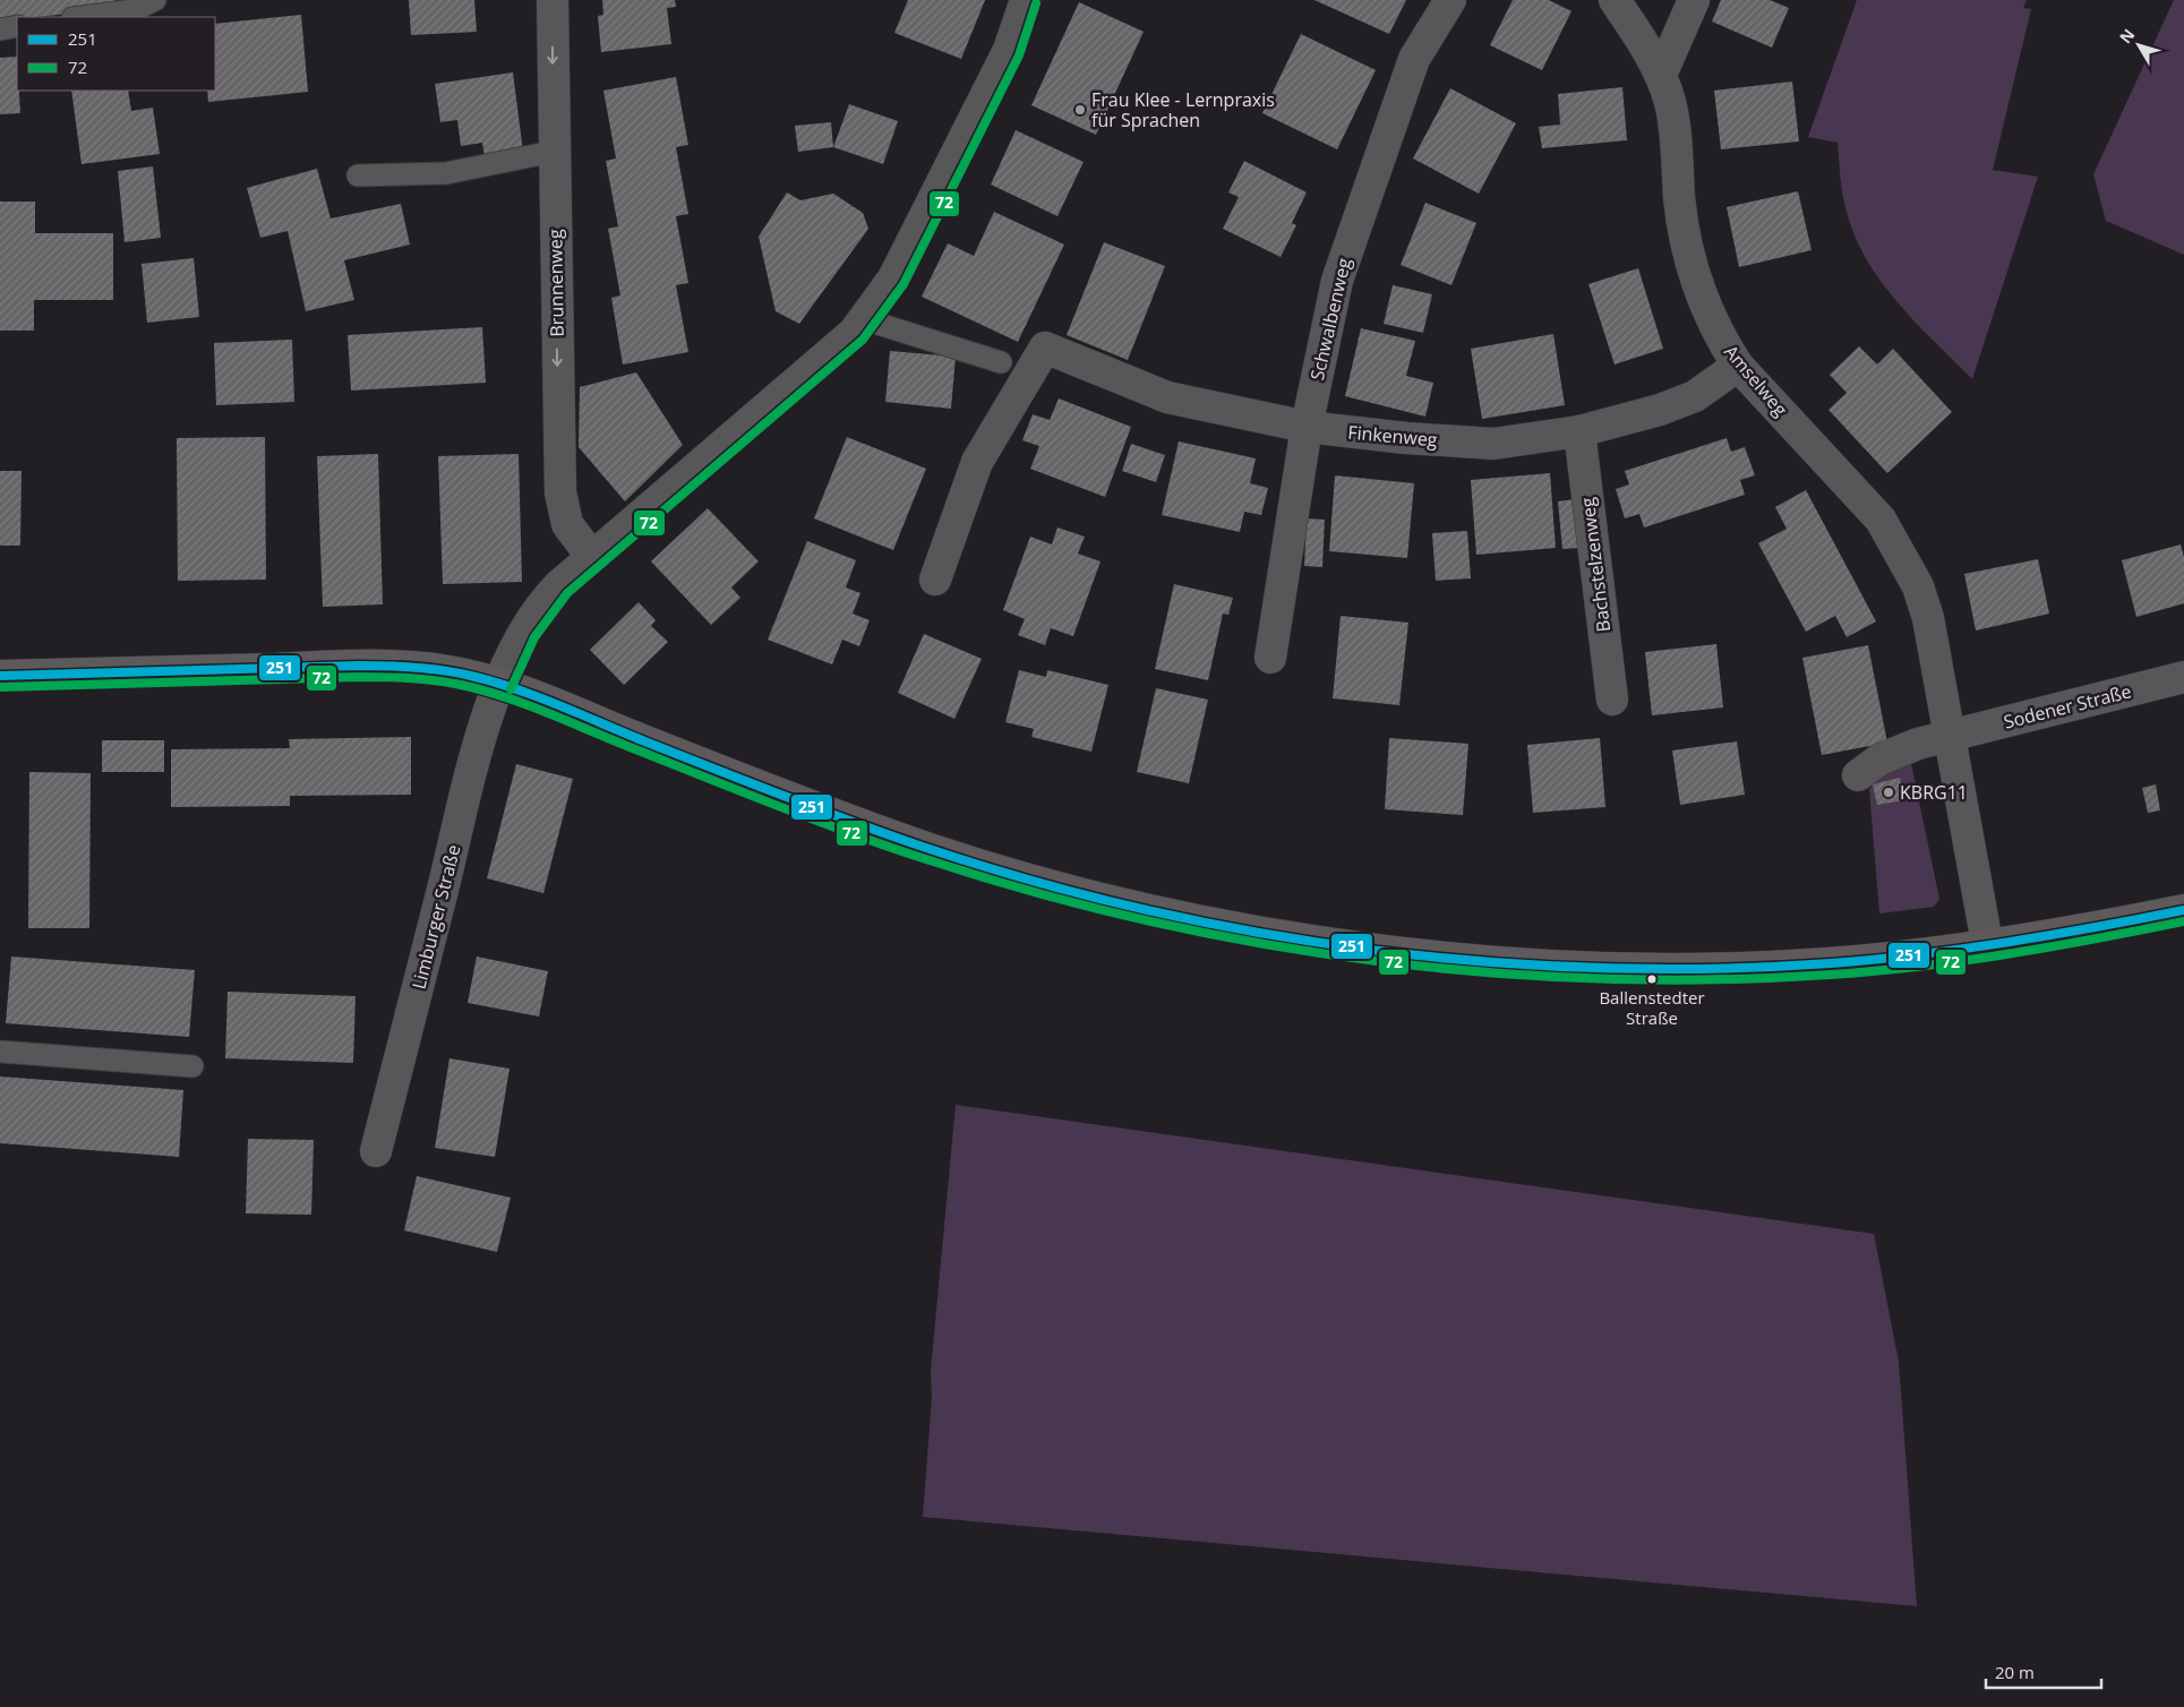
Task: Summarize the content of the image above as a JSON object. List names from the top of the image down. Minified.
{"streets":{"street":["Brunnenweg","Schwalbenweg","Amselweg","Finkenweg","Bachstelzenweg","Sodener Straße","Limburger Straße"]},"crossings":[["Brunnenweg","Limburger Straße"],["Schwalbenweg","Finkenweg"],["Amselweg","Finkenweg"],["Amselweg","Sodener Straße"],["Finkenweg","Bachstelzenweg"]],"one_way":["Brunnenweg"],"places":["Frau Klee - Lernpraxis für Sprachen","KBRG11","Ballenstedter Straße"],"lines":["transit line 72","transit line 251"],"legend":["251","72"],"scale_bar":"20 m","north":"top left"}
